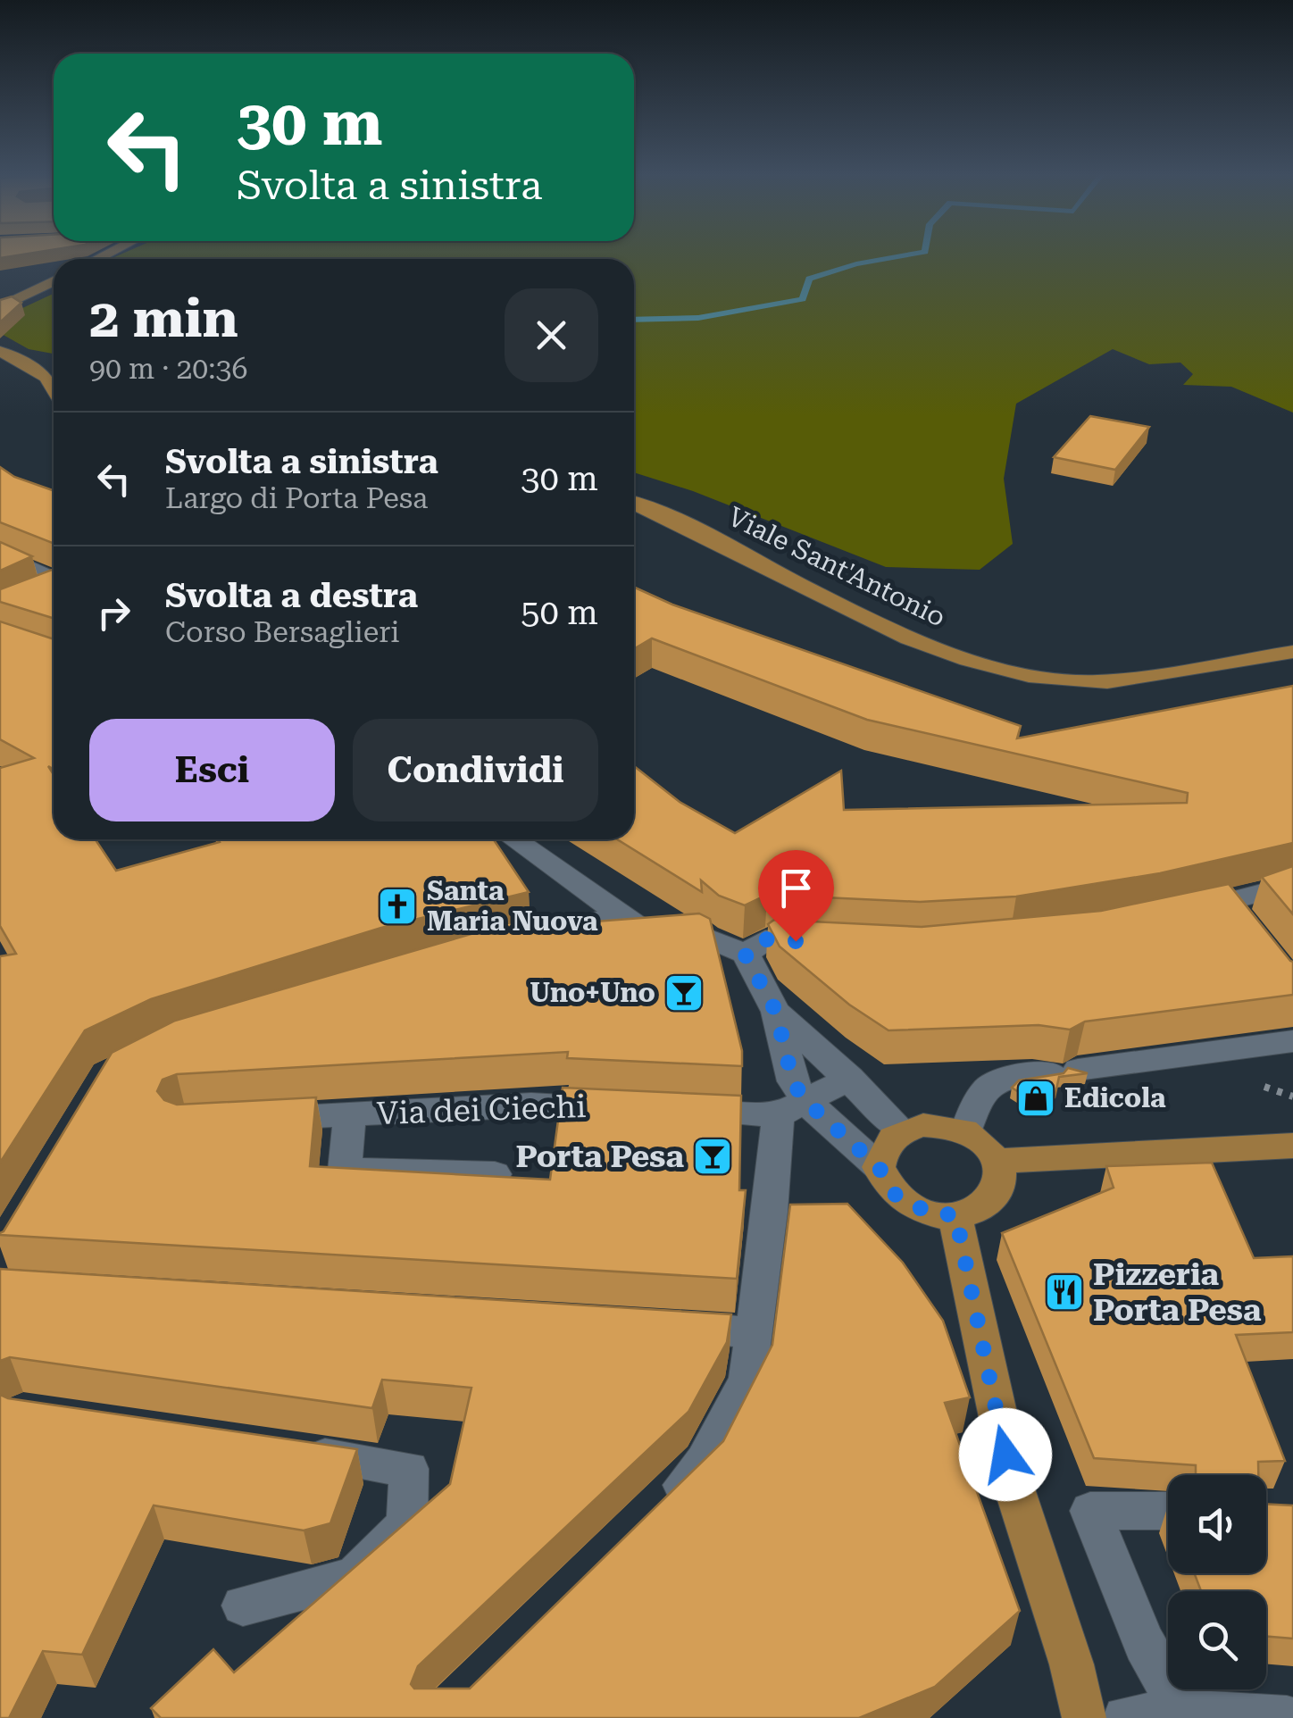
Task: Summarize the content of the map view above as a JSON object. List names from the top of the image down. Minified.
{"streets":{"main road":["Viale Sant'Antonio"],"street":["Via dei Ciechi"]},"places":{"church":["Santa Maria Nuova"],"bar":["Uno+Uno","Porta Pesa"],"shop":["Edicola"],"restaurant":["Pizzeria Porta Pesa"]},"page":{"turn":["30 m","Svolta a sinistra"],"heading":["2 min","90 m · 20:36"],"list":[{"name":"Svolta a sinistra","note":"Largo di Porta Pesa","value":"30 m"},{"name":"Svolta a destra","note":"Corso Bersaglieri","value":"50 m"}],"buttons":["Esci","Condividi"]}}
